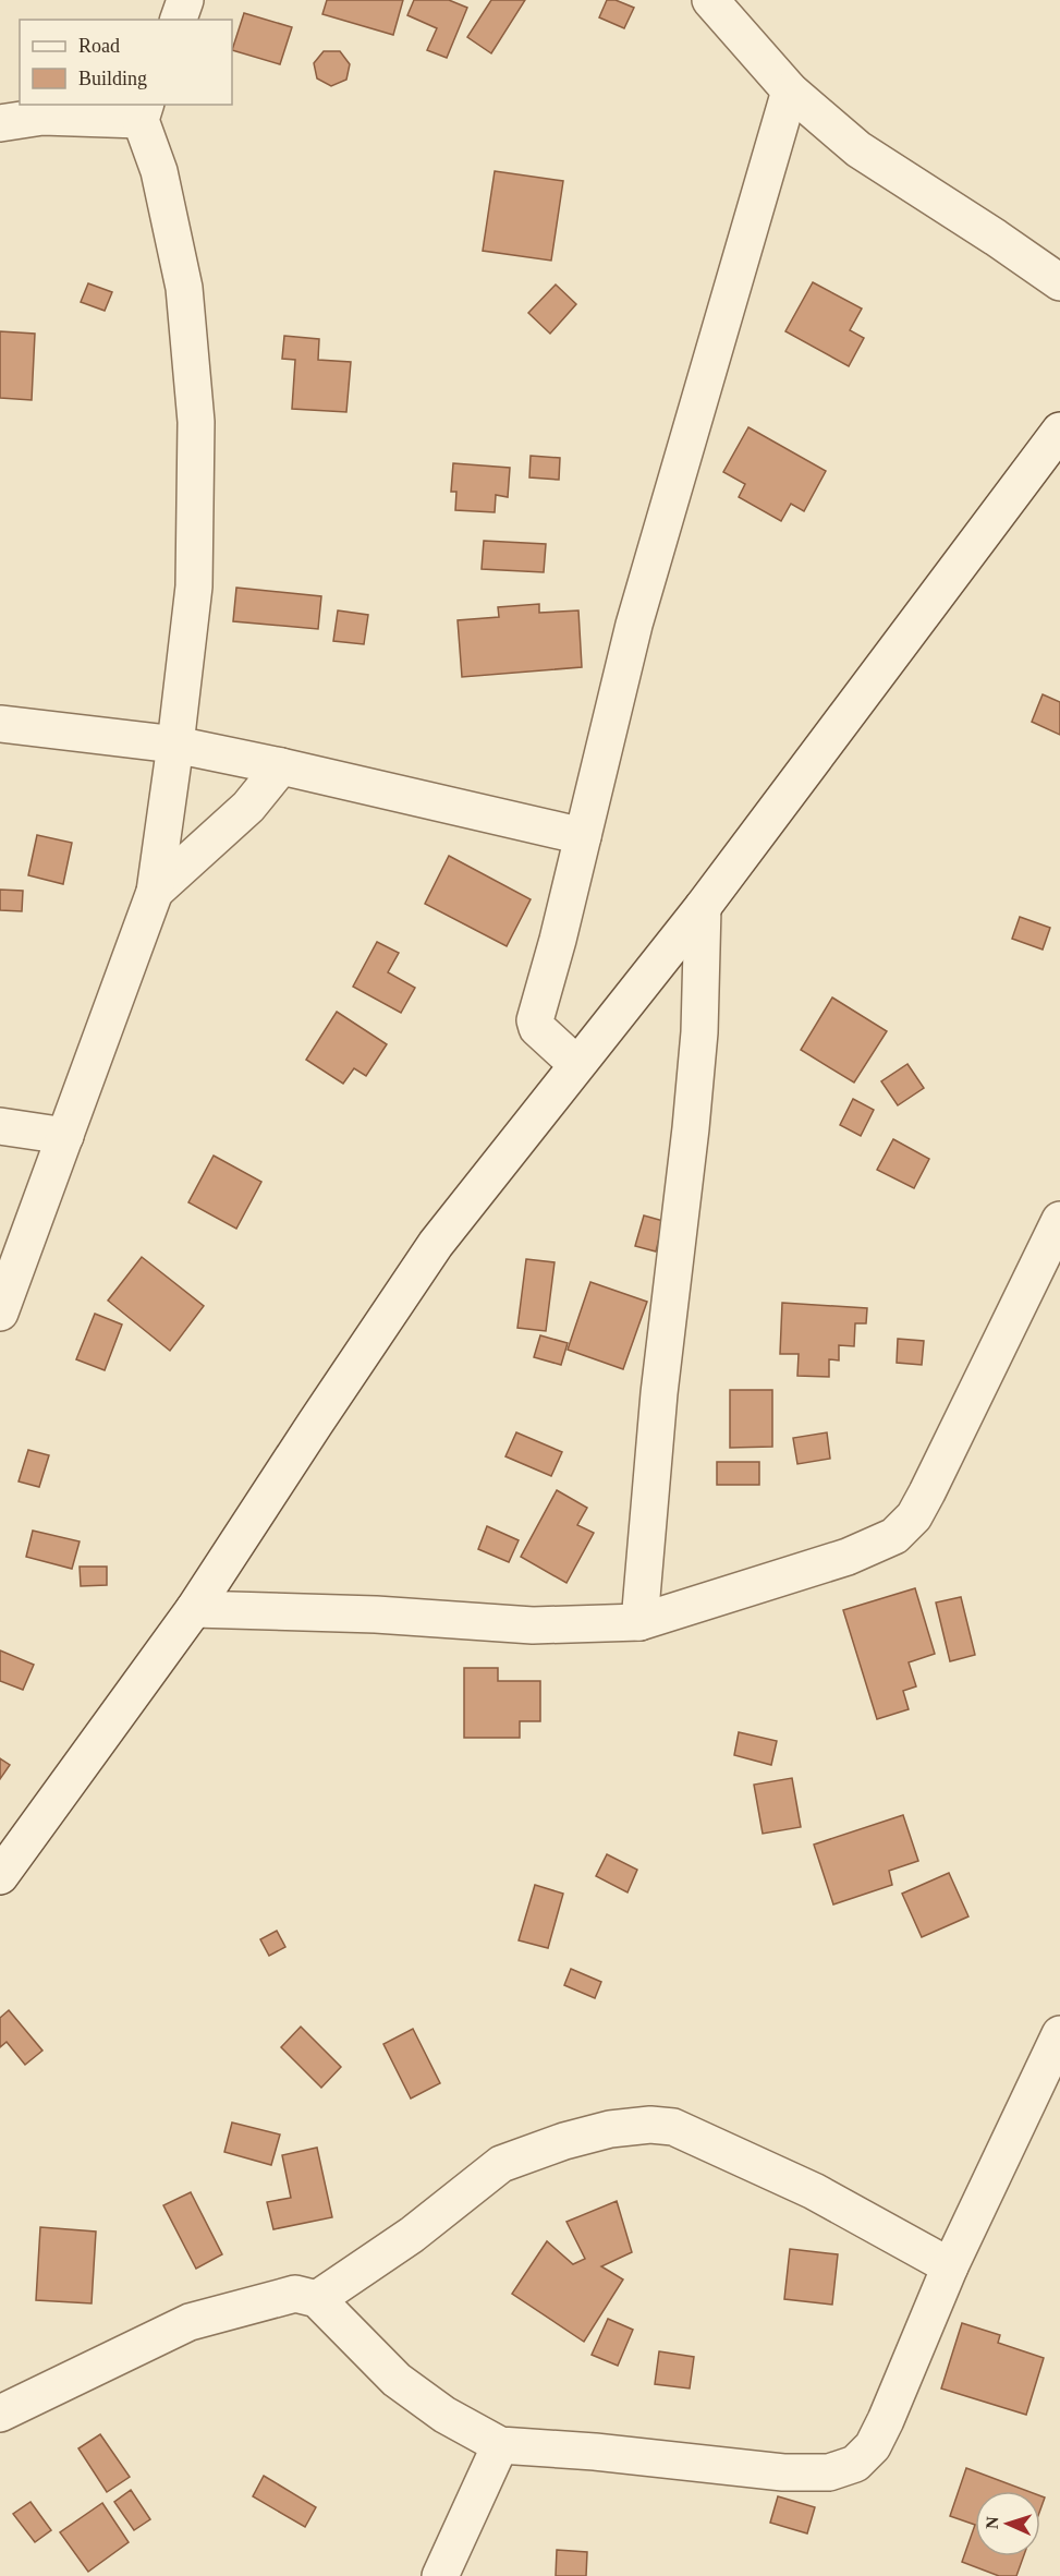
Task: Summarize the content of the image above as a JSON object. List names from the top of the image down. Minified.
{"legend":["Road","Building"],"north":"left"}
